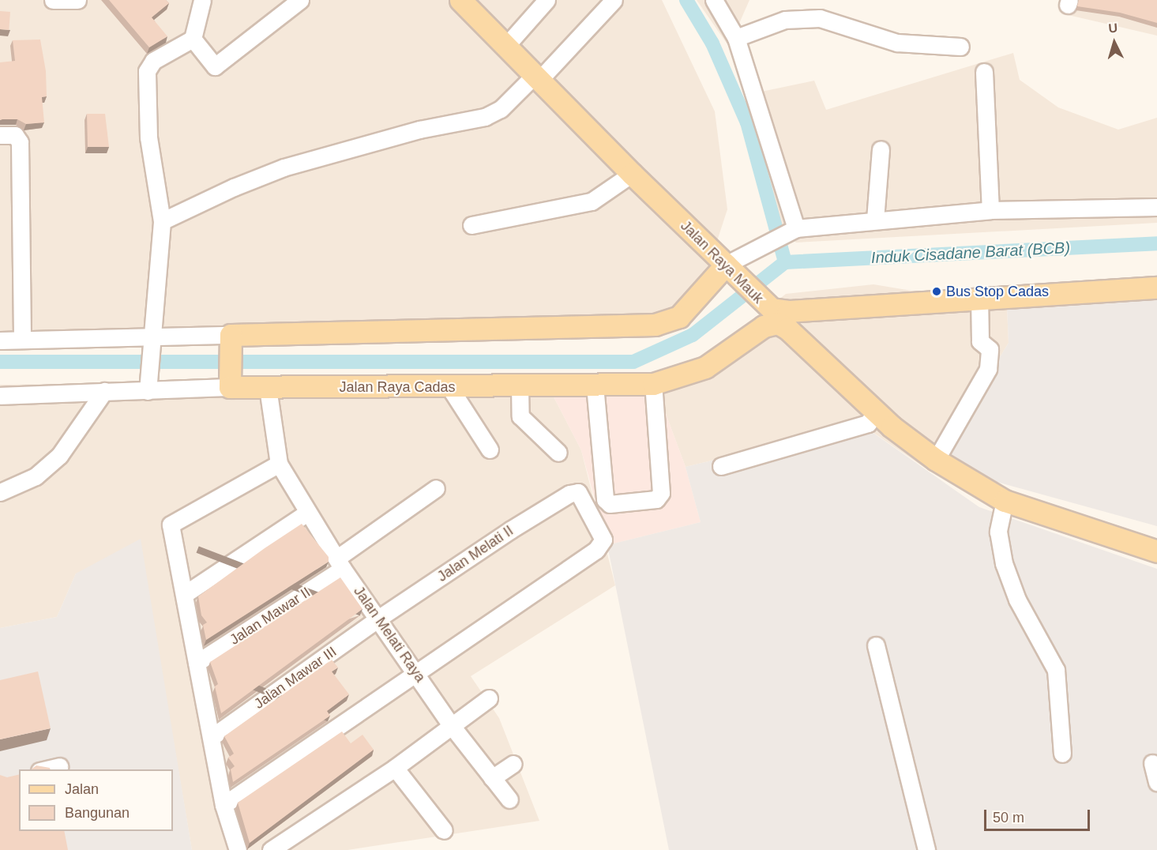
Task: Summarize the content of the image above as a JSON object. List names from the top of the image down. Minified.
{"streets":{"main road":["Jalan Raya Mauk","Jalan Raya Cadas"],"street":["Jalan Melati II","Jalan Mawar II","Jalan Melati Raya","Jalan Mawar III"]},"crossings":[["Jalan Raya Mauk","Jalan Raya Cadas"],["Jalan Melati II","Jalan Melati Raya"],["Jalan Melati II","Jalan Mawar III"],["Jalan Mawar II","Jalan Melati Raya"],["Jalan Melati Raya","Jalan Mawar III"]],"water":["Induk Cisadane Barat (BCB)"],"places":["Bus Stop Cadas"],"legend":["Jalan","Bangunan"],"scale_bar":"50 m","north":"top"}
